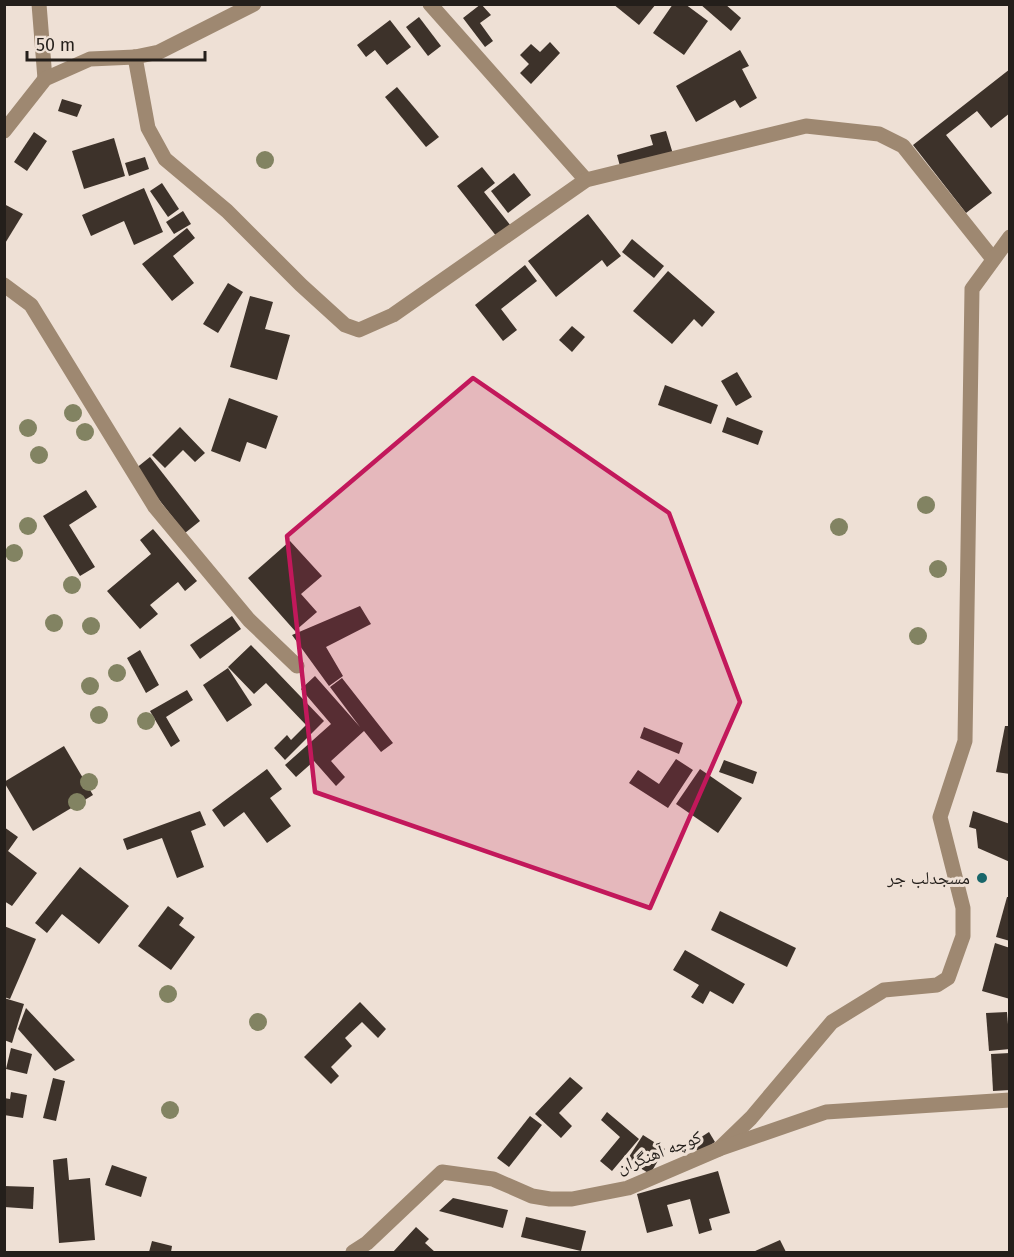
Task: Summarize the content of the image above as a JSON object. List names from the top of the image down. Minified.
{"streets":{"street":["کوچه آهنگران"]},"places":["مسجدلب جر"],"scale_bar":"50 m"}
